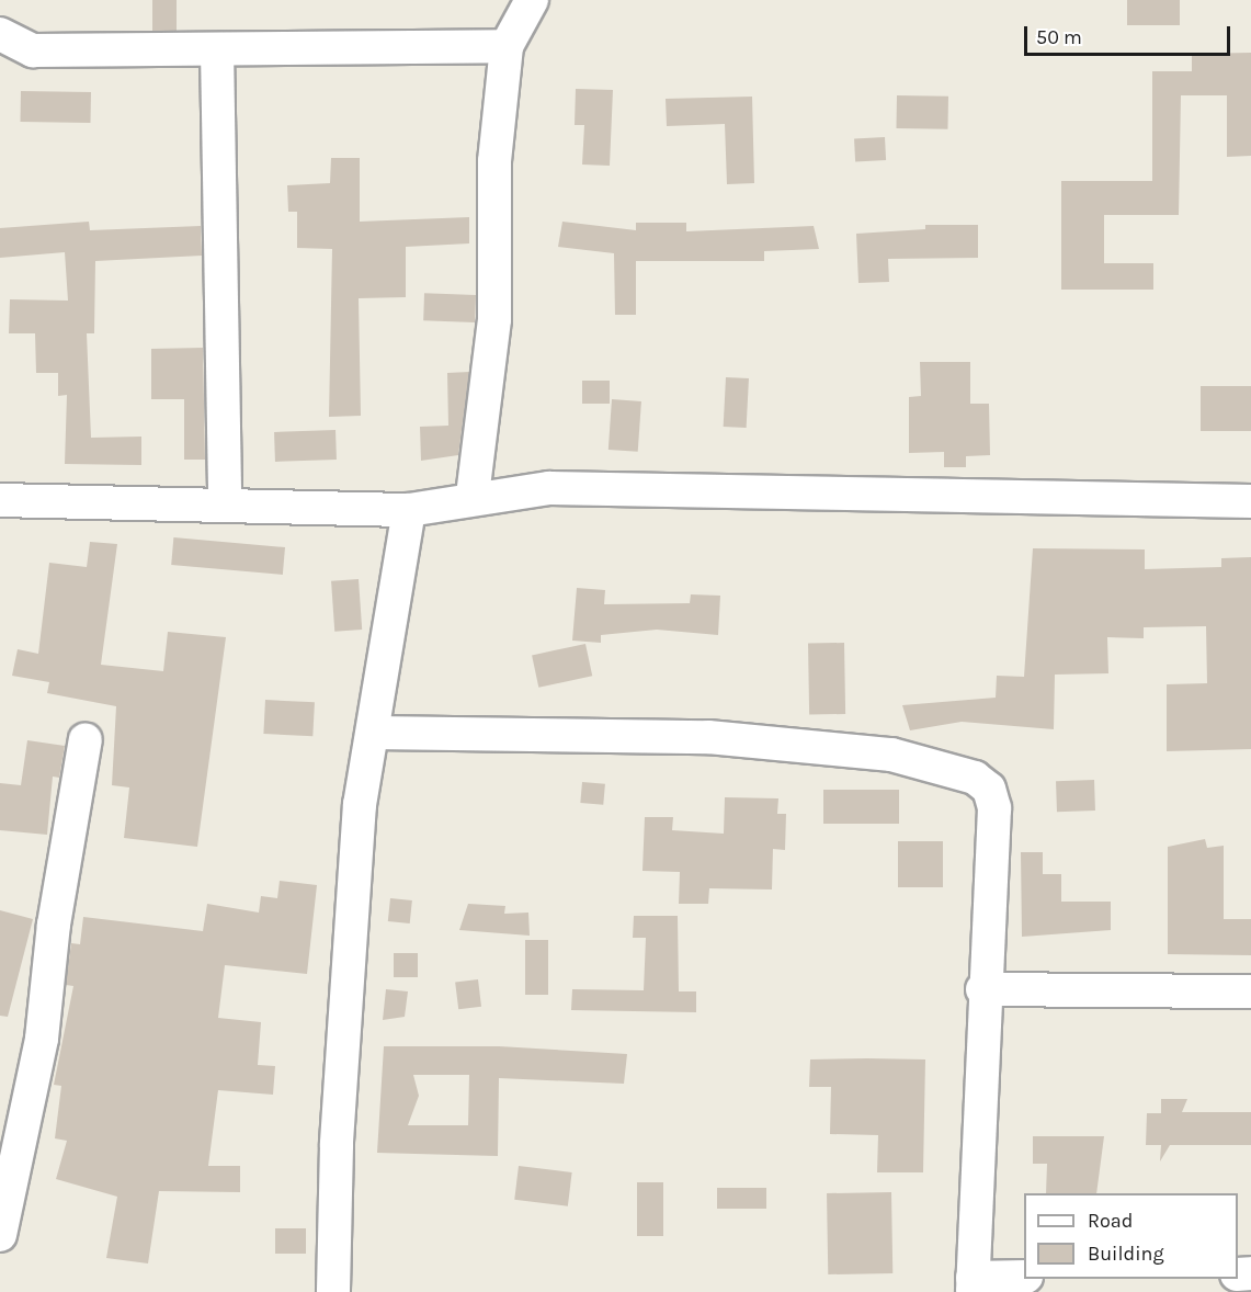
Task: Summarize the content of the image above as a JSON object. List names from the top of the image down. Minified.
{"legend":["Road","Building"],"scale_bar":"50 m"}
